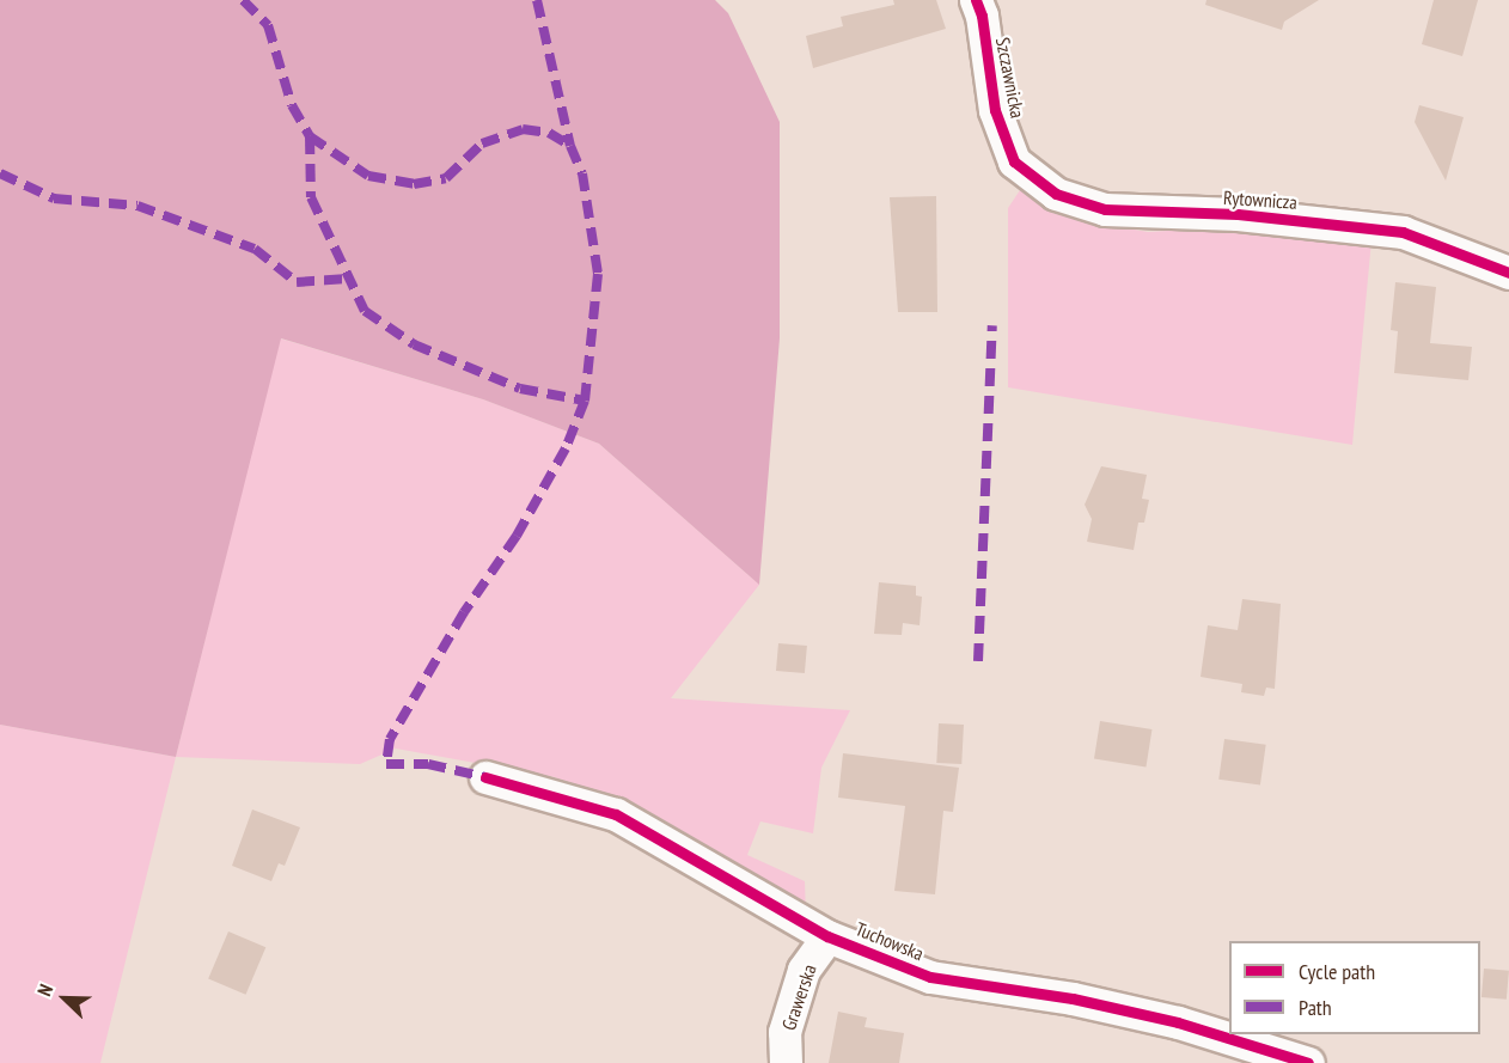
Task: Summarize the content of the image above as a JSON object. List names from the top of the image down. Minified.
{"streets":{"street":["Szczawnicka","Rytownicza","Tuchowska","Grawerska"]},"crossings":[["Szczawnicka","Rytownicza"],["Tuchowska","Grawerska"]],"legend":["Cycle path","Path"],"north":"top left"}
